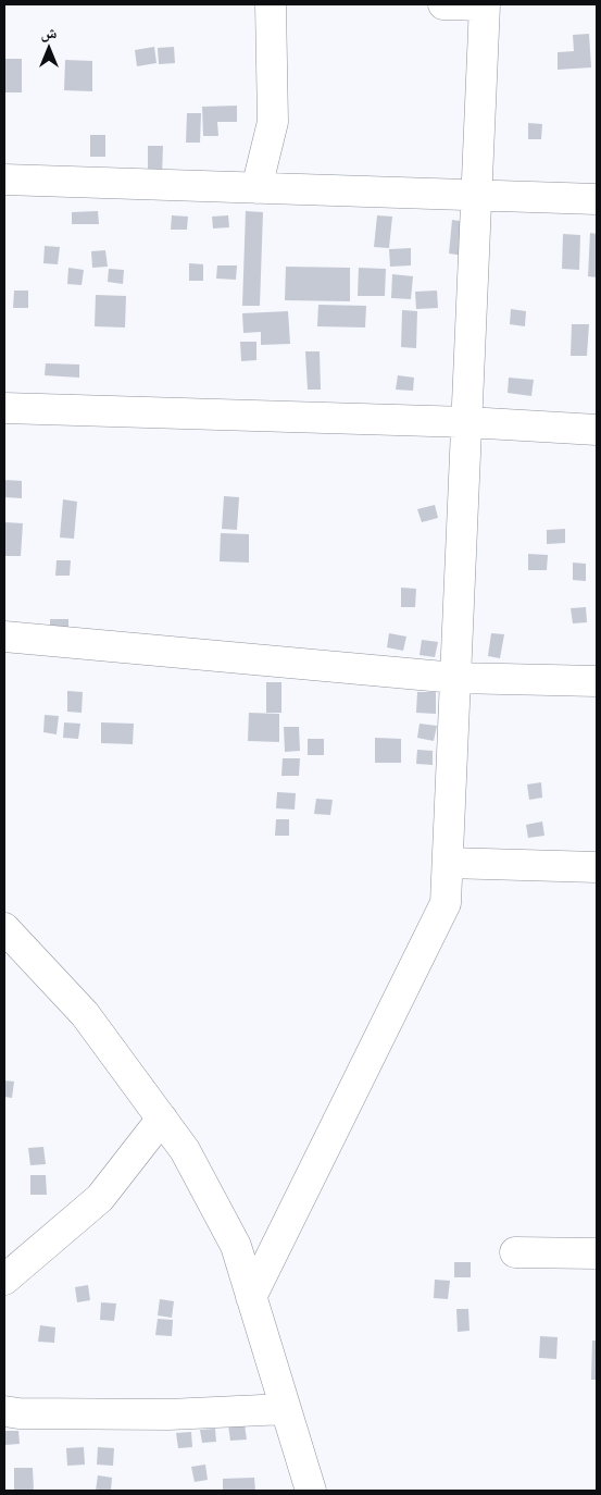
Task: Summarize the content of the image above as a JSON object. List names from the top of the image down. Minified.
{"north":"top"}
